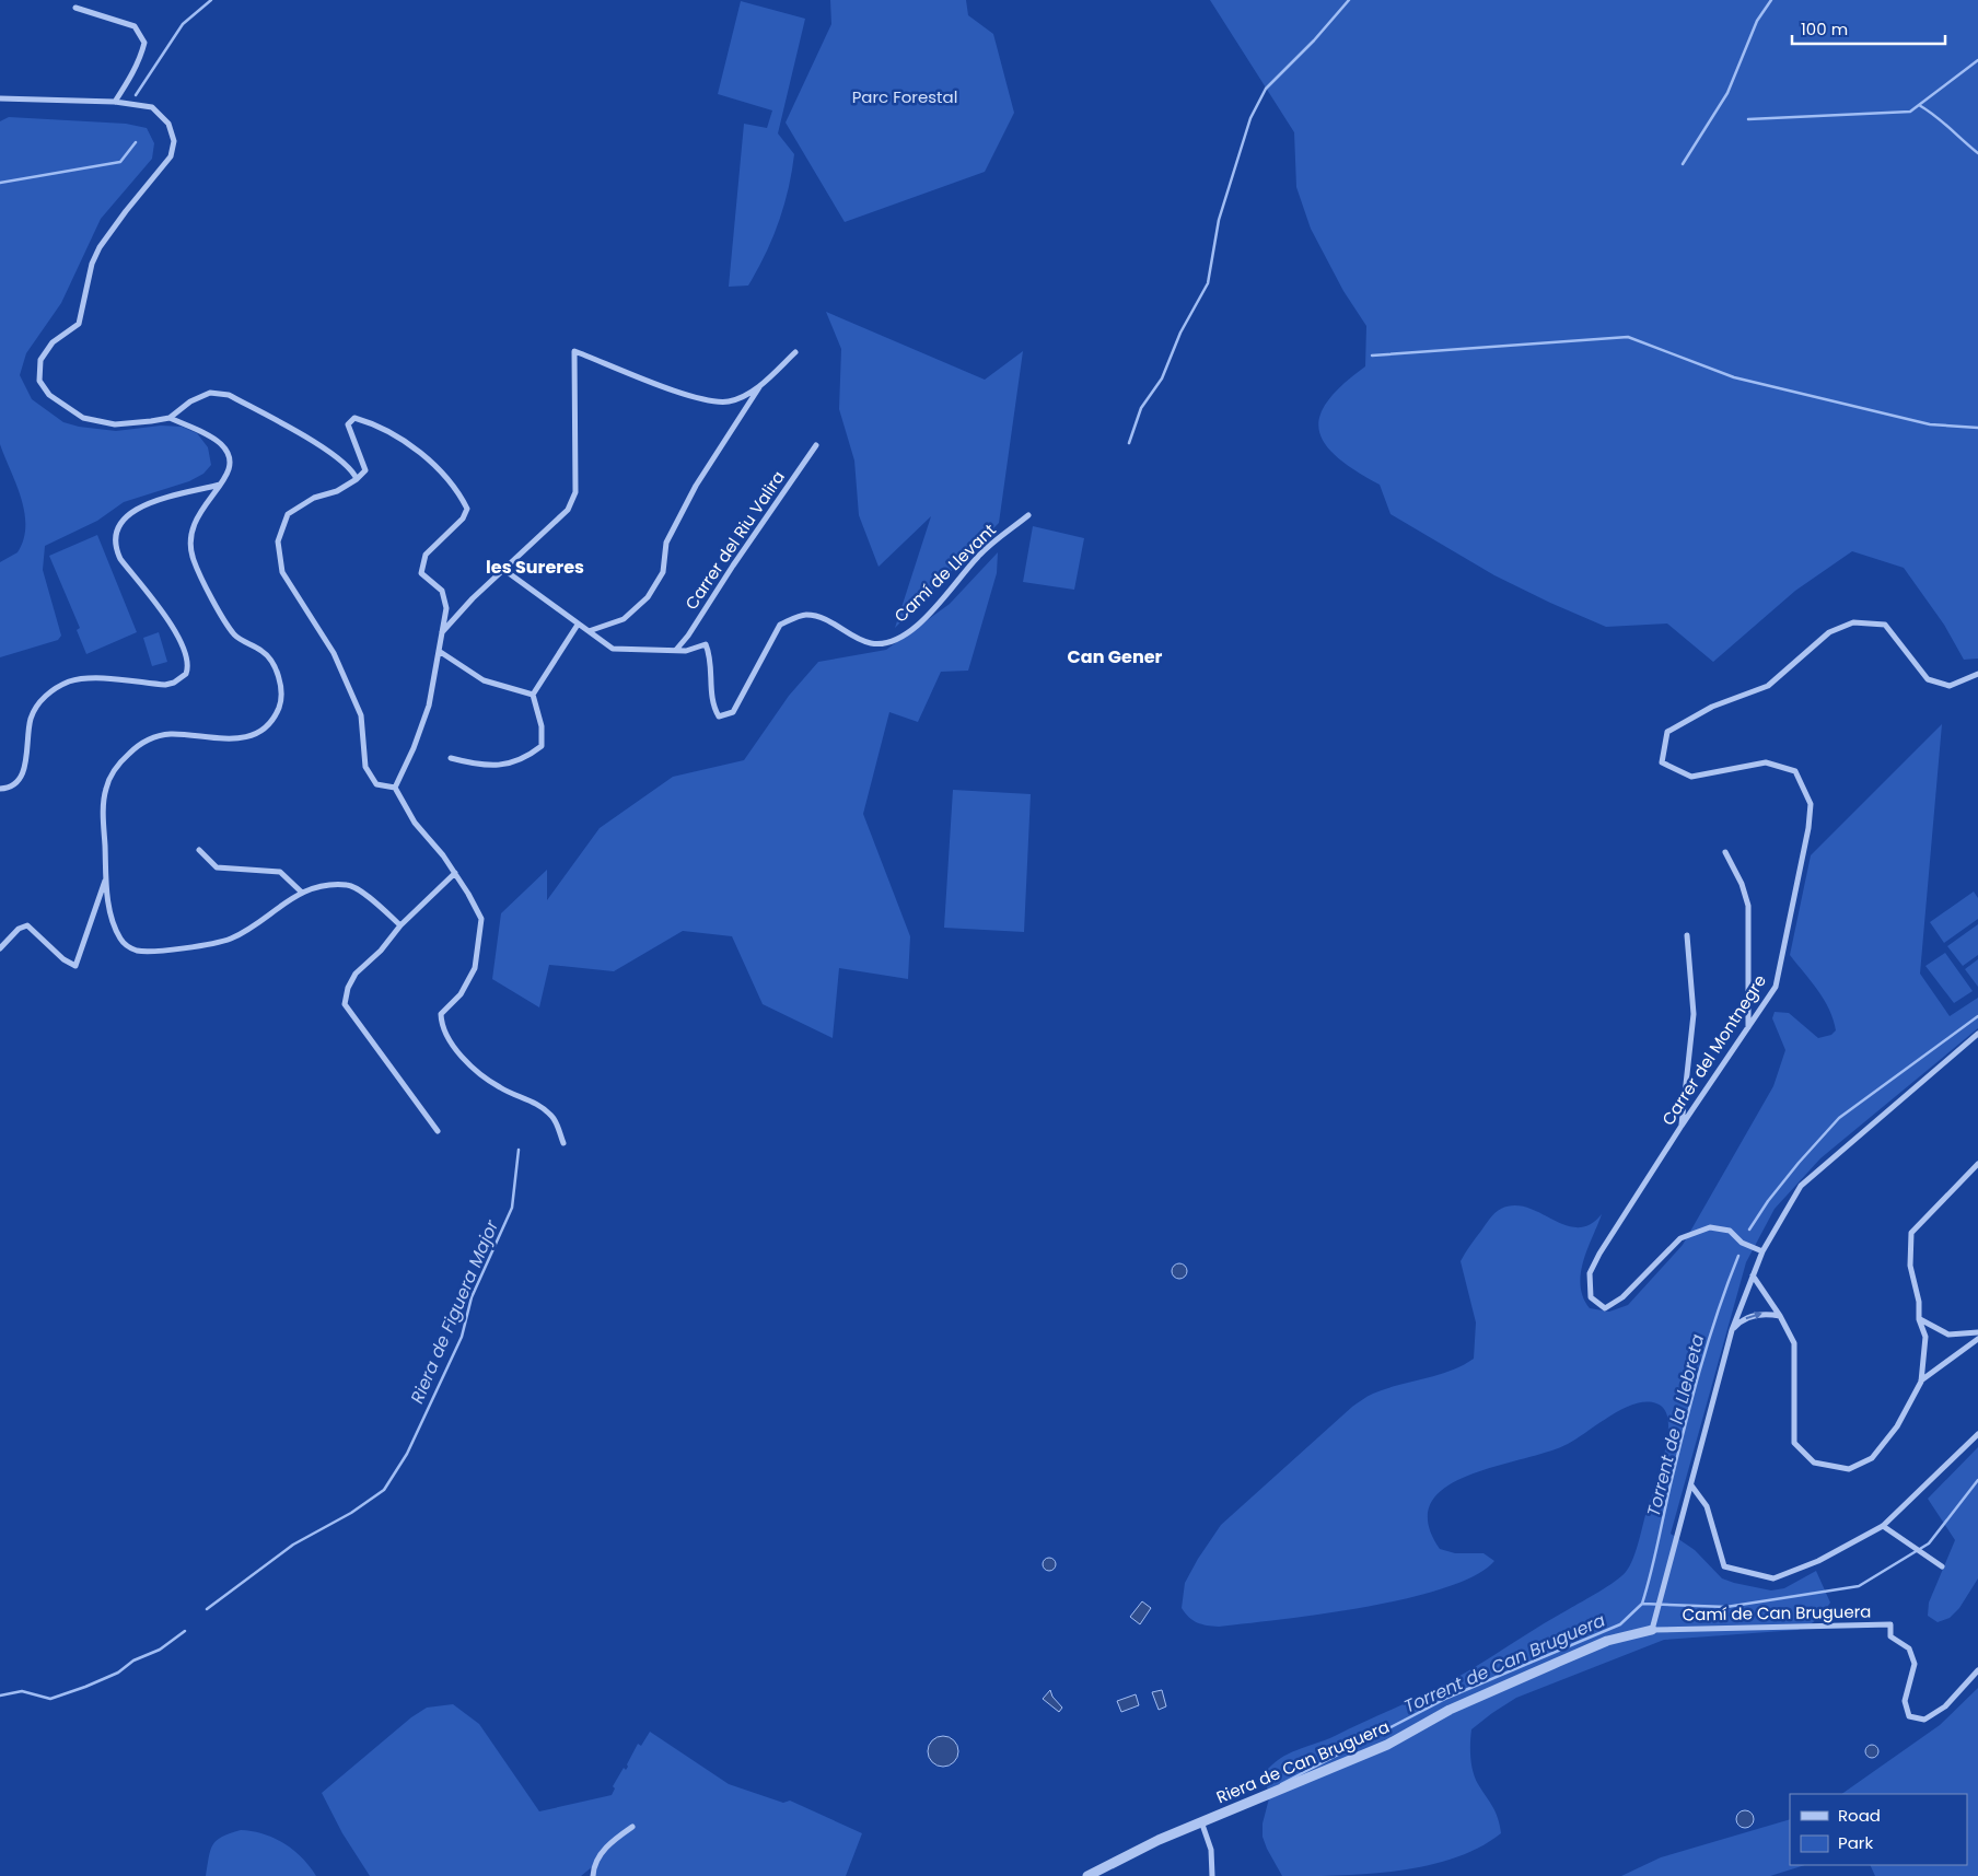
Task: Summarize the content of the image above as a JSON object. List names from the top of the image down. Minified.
{"streets":{"street":["Carrer del Riu Valira","Camí de Llevant","Carrer del Montnegre","Camí de Can Bruguera","Riera de Can Bruguera"]},"crossings":[["Carrer del Riu Valira","Camí de Llevant"],["Camí de Can Bruguera","Riera de Can Bruguera"]],"districts":["les Sureres","Can Gener"],"water":["Riera de Figuera Major","Torrent de la Llebreta","Torrent de Can Bruguera"],"parks":["Parc Forestal"],"legend":["Road","Park"],"scale_bar":"100 m"}
